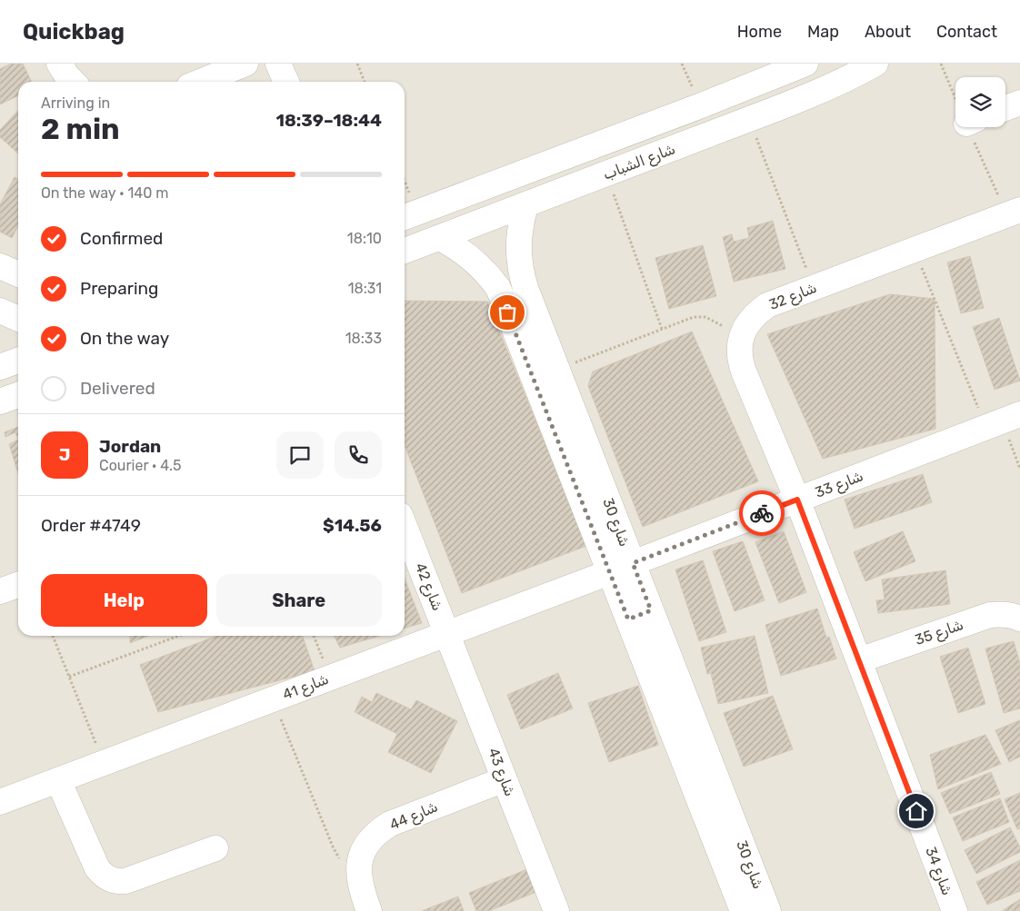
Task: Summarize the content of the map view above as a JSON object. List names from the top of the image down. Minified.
{"streets":{"street":["شارع الشباب","شارع 32","شارع 33","شارع 30","شارع 42","شارع 35","شارع 41","شارع 43","شارع 44","شارع 34"]},"crossings":[["شارع الشباب","شارع 30"],["شارع 32","شارع 33"],["شارع 32","شارع 34"],["شارع 33","شارع 30"],["شارع 33","شارع 41"],["شارع 33","شارع 34"],["شارع 30","شارع 41"],["شارع 42","شارع 41"],["شارع 42","شارع 43"],["شارع 35","شارع 34"],["شارع 41","شارع 43"],["شارع 43","شارع 44"]],"page":{"header":"Quickbag","nav":["Home","Map","About","Contact"],"heading":["2 min","Arriving in","18:39–18:44"],"panel":["Jordan","Courier · 4.5","Order #4749","$14.56"],"bar":"On the way · 140 m","list":[["Confirmed","18:10"],["Preparing","18:31"],["On the way","18:33"],"Delivered"],"round":"J","buttons":["Help","Share"]}}
